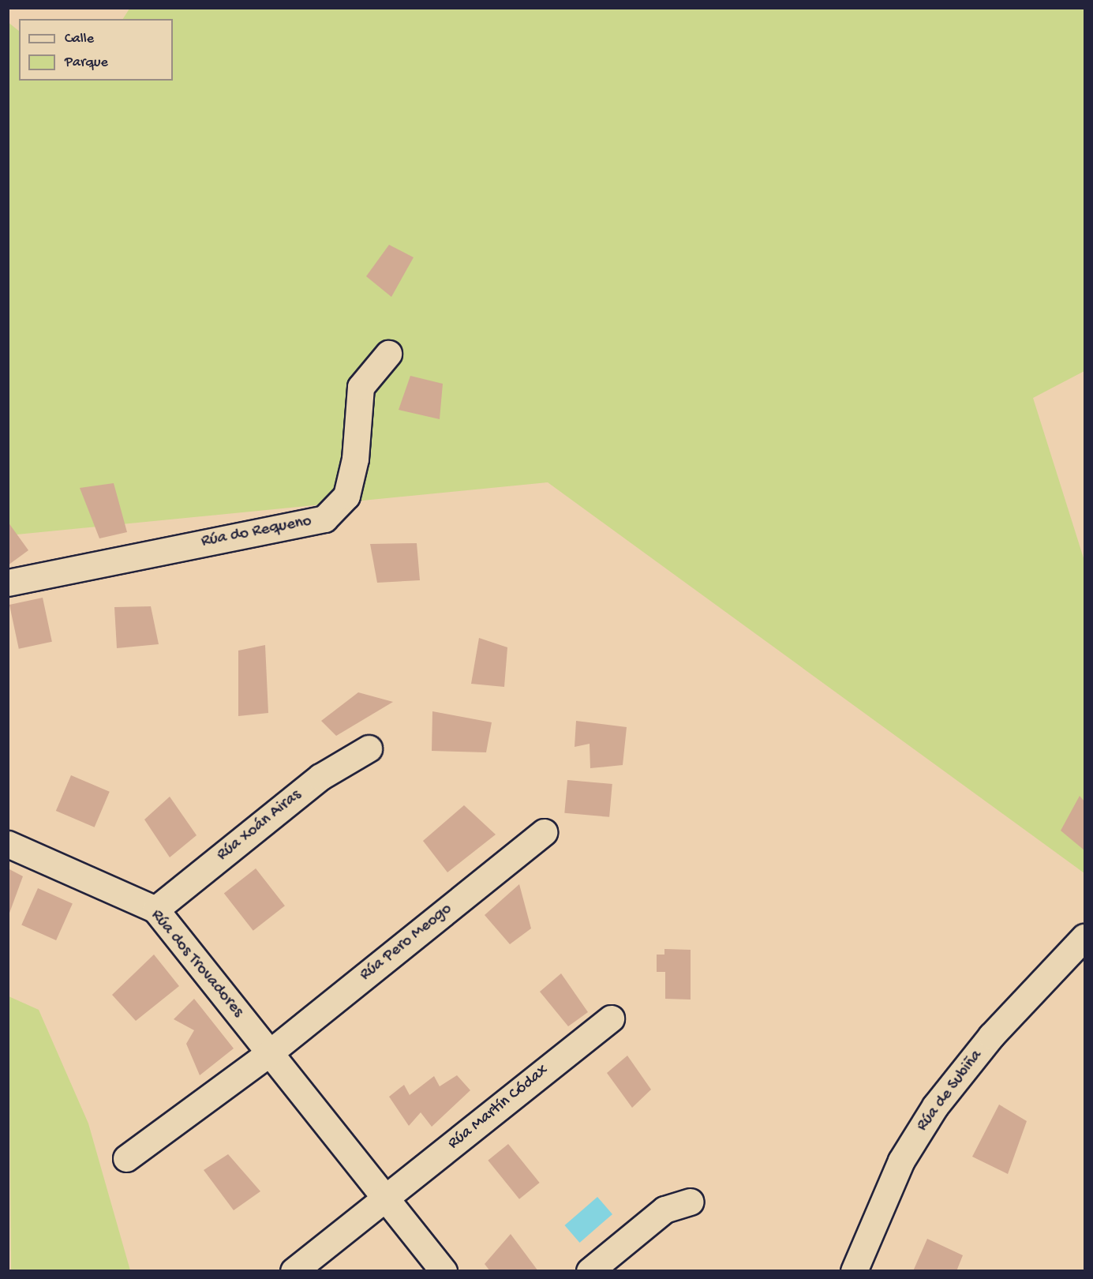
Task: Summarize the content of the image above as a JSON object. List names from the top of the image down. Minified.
{"streets":{"street":["Rúa do Requeno","Rúa Xoán Airas","Rúa Pero Meogo","Rúa dos Trovadores","Rúa de Subiña","Rúa Martín Códax"]},"crossings":[["Rúa Xoán Airas","Rúa dos Trovadores"],["Rúa Pero Meogo","Rúa dos Trovadores"],["Rúa dos Trovadores","Rúa Martín Códax"]],"legend":["Calle","Parque"]}
